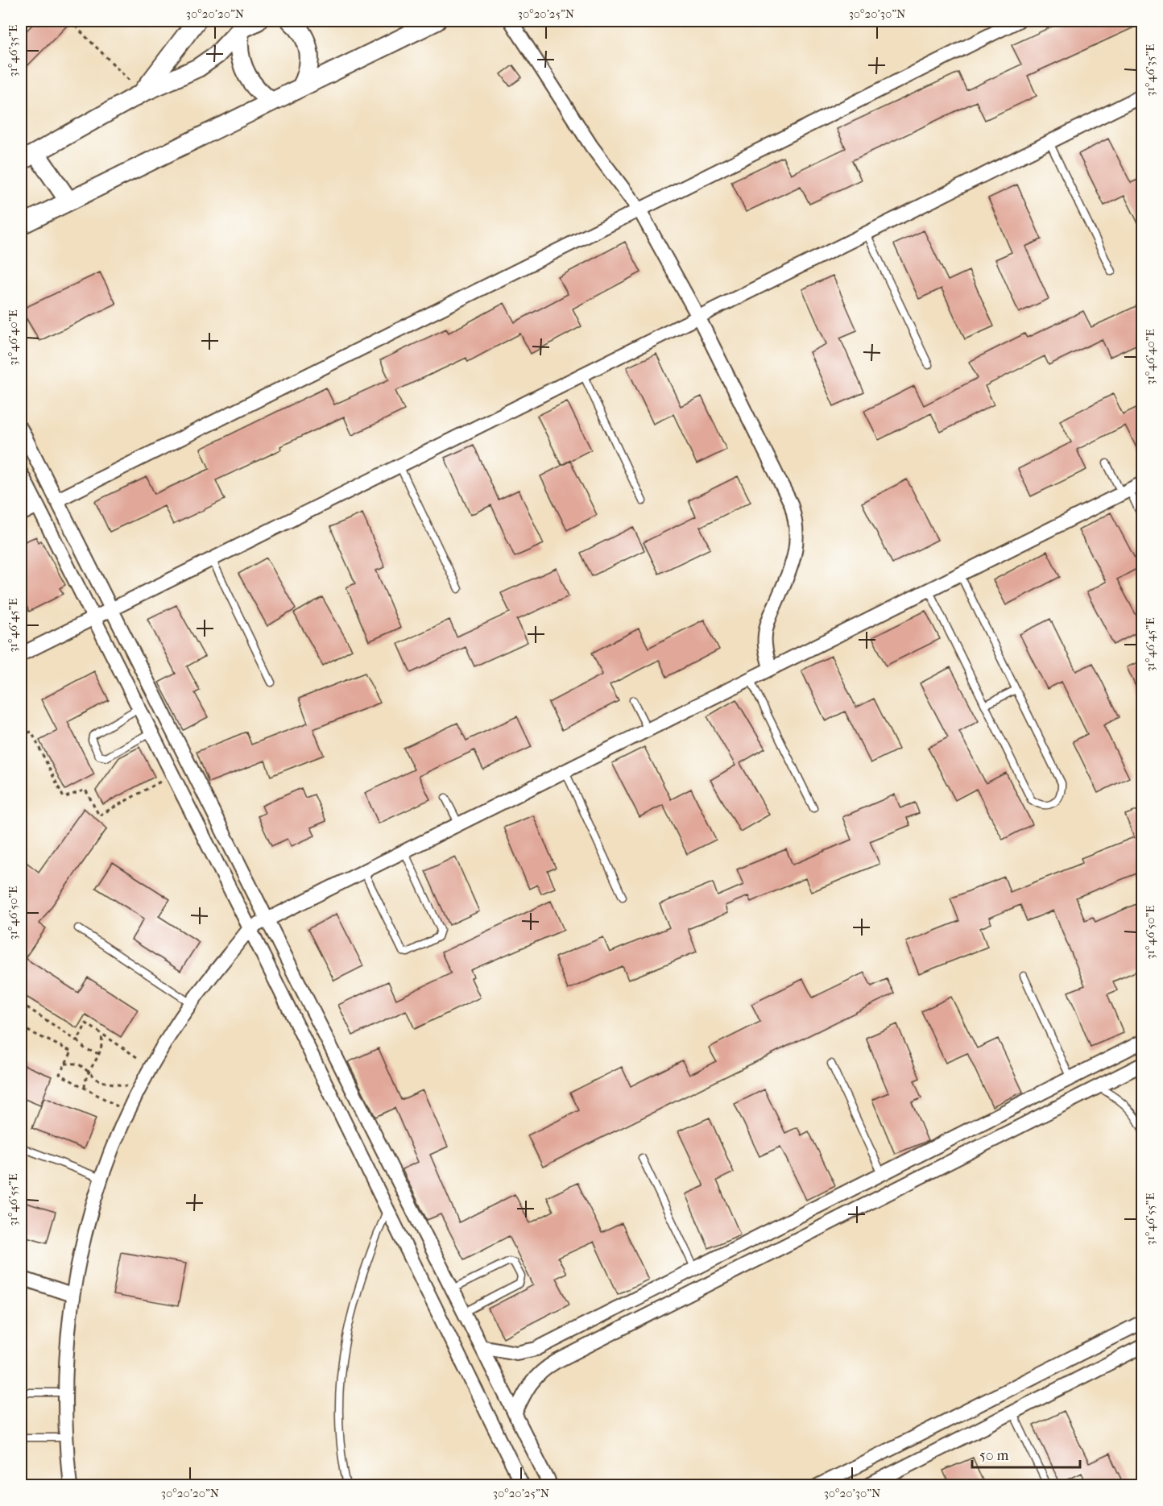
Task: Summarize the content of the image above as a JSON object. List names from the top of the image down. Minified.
{"scale_bar":"50 m","coordinates":["30°20'20\"N","30°20'25\"N","30°20'30\"N","31°46'35\"E","31°46'40\"E","31°46'45\"E","31°46'50\"E","31°46'55\"E"]}
